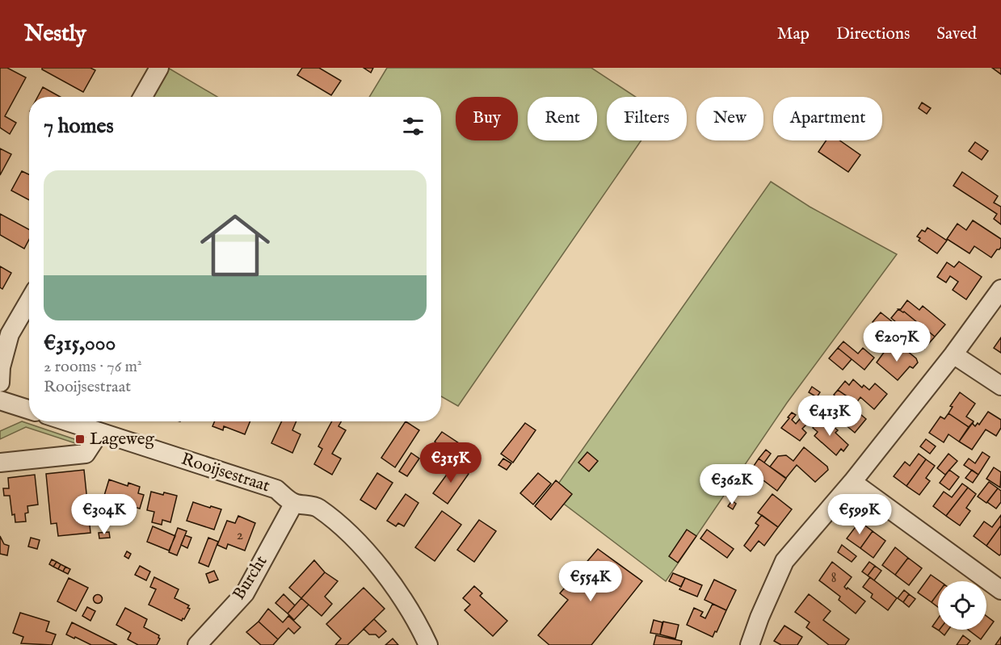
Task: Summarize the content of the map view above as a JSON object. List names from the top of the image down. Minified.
{"streets":{"street":["Rooijsestraat","Burcht"]},"crossings":[["Rooijsestraat","Burcht"]],"places":{"transit":["Lageweg"]},"house_numbers":["2","8"],"page":{"header":"Nestly","nav":["Map","Directions","Saved"],"chip":["Buy","Rent","Filters","New","Apartment"],"heading":"7 homes","list":[{"name":"€315,000","note":"2 rooms · 76 m² · Rooijsestraat"}],"price":["€207K","€413K","€315K","€362K","€304K","€599K","€554K"]}}
